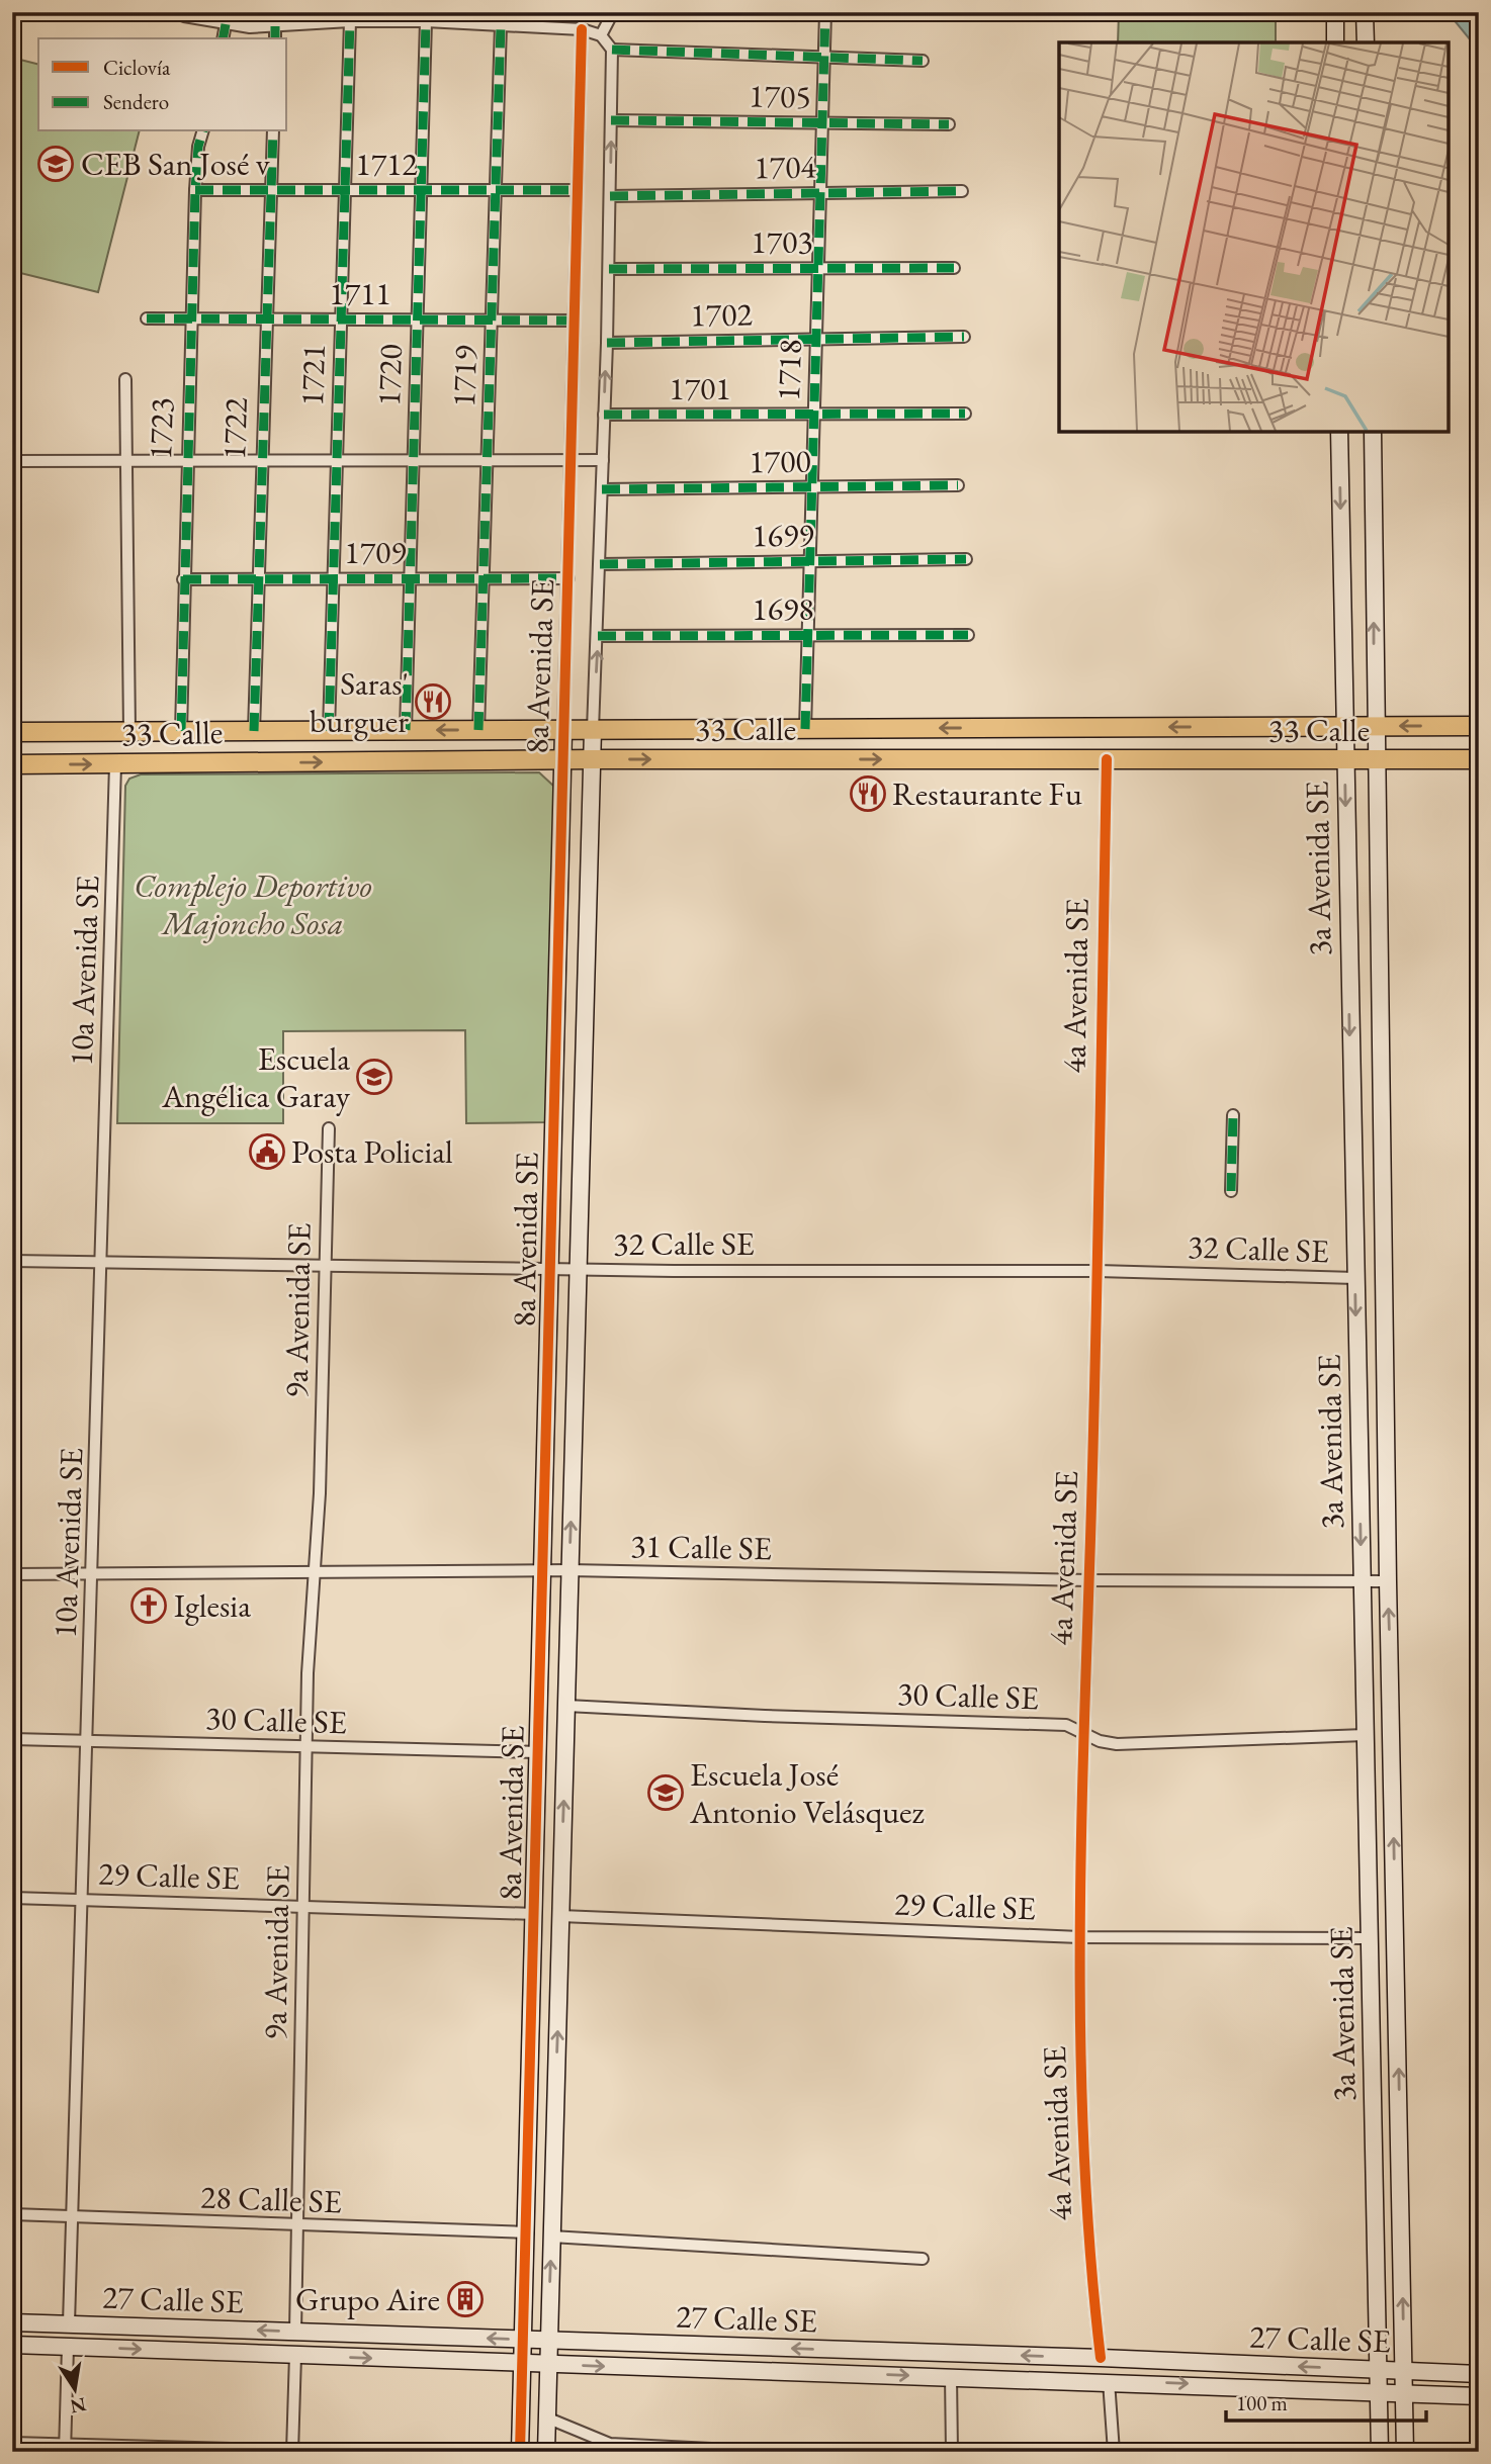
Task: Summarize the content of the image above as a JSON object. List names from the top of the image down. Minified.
{"streets":{"main road":["8a Avenida SE","33 Calle","3a Avenida SE","27 Calle SE"],"street":["1705","1712","1704","1703","1711","1702","1718","1721","1720","1719","1701","1723","1722","1700","1699","1709","1698","10a Avenida SE","4a Avenida SE","32 Calle SE","9a Avenida SE","31 Calle SE","30 Calle SE","29 Calle SE","28 Calle SE"]},"crossings":[["1705","1718"],["1705","8a Avenida SE"],["1712","1721"],["1712","1720"],["1712","1719"],["1712","1723"],["1712","1722"],["1712","8a Avenida SE"],["1704","1718"],["1704","8a Avenida SE"],["1703","1718"],["1703","8a Avenida SE"],["1711","1721"],["1711","1720"],["1711","1719"],["1711","1723"],["1711","1722"],["1711","8a Avenida SE"],["1702","1718"],["1702","8a Avenida SE"],["1718","1701"],["1718","1700"],["1718","1699"],["1718","1698"],["1718","33 Calle"],["1721","1709"],["1721","33 Calle"],["1720","1709"],["1720","33 Calle"],["1719","1709"],["1719","33 Calle"],["1701","8a Avenida SE"],["1723","1709"],["1723","33 Calle"],["1722","1709"],["1722","33 Calle"],["1700","8a Avenida SE"],["1699","8a Avenida SE"],["1709","8a Avenida SE"],["1698","8a Avenida SE"],["8a Avenida SE","33 Calle"],["8a Avenida SE","32 Calle SE"],["8a Avenida SE","31 Calle SE"],["8a Avenida SE","30 Calle SE"],["8a Avenida SE","29 Calle SE"],["8a Avenida SE","28 Calle SE"],["8a Avenida SE","27 Calle SE"],["33 Calle","3a Avenida SE"],["33 Calle","10a Avenida SE"],["33 Calle","4a Avenida SE"],["3a Avenida SE","32 Calle SE"],["3a Avenida SE","31 Calle SE"],["3a Avenida SE","30 Calle SE"],["3a Avenida SE","29 Calle SE"],["3a Avenida SE","27 Calle SE"],["10a Avenida SE","32 Calle SE"],["10a Avenida SE","31 Calle SE"],["10a Avenida SE","30 Calle SE"],["10a Avenida SE","29 Calle SE"],["10a Avenida SE","28 Calle SE"],["10a Avenida SE","27 Calle SE"],["4a Avenida SE","32 Calle SE"],["4a Avenida SE","31 Calle SE"],["4a Avenida SE","30 Calle SE"],["4a Avenida SE","29 Calle SE"],["4a Avenida SE","27 Calle SE"],["32 Calle SE","9a Avenida SE"],["9a Avenida SE","31 Calle SE"],["9a Avenida SE","30 Calle SE"],["9a Avenida SE","29 Calle SE"],["9a Avenida SE","28 Calle SE"],["9a Avenida SE","27 Calle SE"]],"parks":["Complejo Deportivo Majoncho Sosa"],"places":{"school or university":["CEB San José v","Escuela Angélica Garay","Escuela José Antonio Velásquez"],"restaurant":["Saras' burguer","Restaurante Fu"],"public building":["Posta Policial"],"church":["Iglesia"],"building":["Grupo Aire"]},"legend":["Ciclovía","Sendero"],"scale_bar":"100 m","north":"bottom"}
